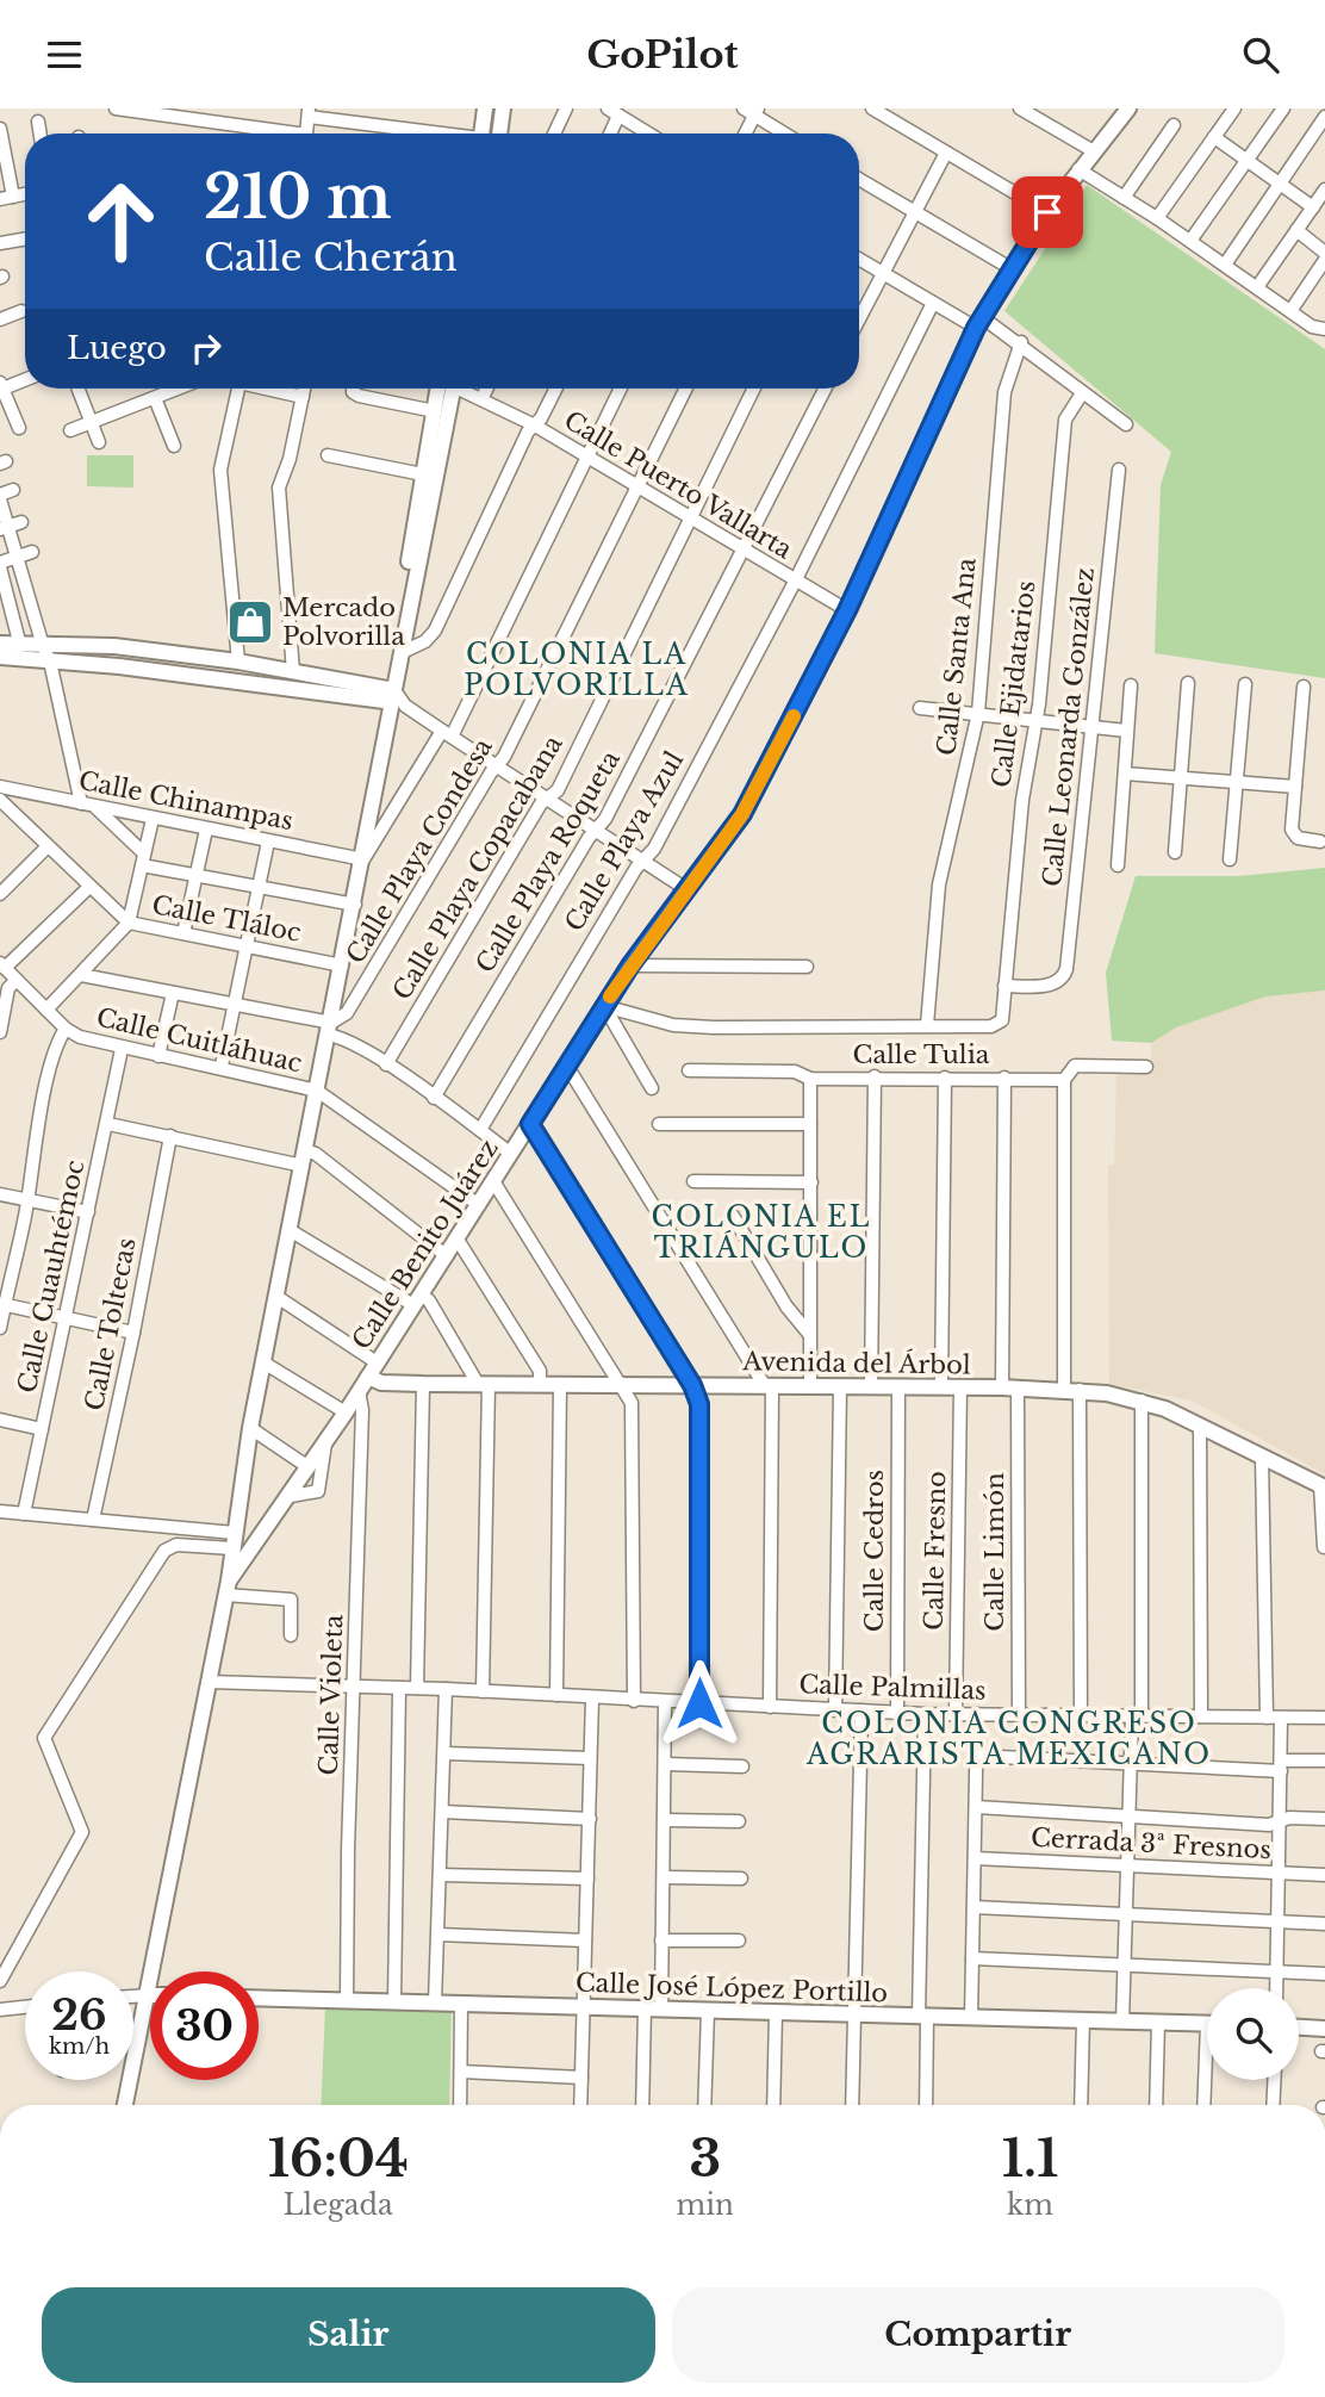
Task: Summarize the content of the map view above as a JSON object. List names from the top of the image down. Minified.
{"streets":{"street":["Calle Puerto Vallarta","Calle Santa Ana","Calle Ejidatarios","Calle Leonarda González","Calle Chinampas","Calle Playa Azul","Calle Playa Condesa","Calle Playa Roqueta","Calle Playa Copacabana","Calle Tláloc","Calle Cuitláhuac","Calle Tulia","Calle Benito Juárez","Calle Cuauhtémoc","Calle Toltecas","Avenida del Árbol","Calle Cedros","Calle Fresno","Calle Limón","Calle Palmillas","Calle Violeta","Cerrada 3ª Fresnos","Calle José López Portillo"]},"crossings":[["Calle Puerto Vallarta","Calle Playa Azul"],["Calle Puerto Vallarta","Calle Playa Condesa"],["Calle Puerto Vallarta","Calle Playa Roqueta"],["Calle Puerto Vallarta","Calle Playa Copacabana"],["Calle Puerto Vallarta","Calle Benito Juárez"],["Calle Santa Ana","Calle Ejidatarios"],["Calle Ejidatarios","Calle Leonarda González"],["Calle Chinampas","Calle Benito Juárez"],["Calle Playa Condesa","Calle Benito Juárez"],["Calle Tláloc","Calle Benito Juárez"],["Calle Cuitláhuac","Calle Benito Juárez"],["Calle Cuitláhuac","Calle Cuauhtémoc"],["Calle Tulia","Calle Limón"],["Calle Benito Juárez","Avenida del Árbol"],["Calle Benito Juárez","Calle Palmillas"],["Calle Benito Juárez","Calle Violeta"],["Avenida del Árbol","Calle Cedros"],["Avenida del Árbol","Calle Fresno"],["Avenida del Árbol","Calle Limón"],["Calle Cedros","Calle Palmillas"],["Calle Fresno","Calle Palmillas"],["Calle Limón","Calle Palmillas"],["Calle Palmillas","Calle Violeta"],["Calle Violeta","Calle José López Portillo"]],"districts":["COLONIA LA POLVORILLA","COLONIA EL TRIÁNGULO","COLONIA CONGRESO AGRARISTA MEXICANO"],"places":{"shop":["Mercado Polvorilla"]},"page":{"header":"GoPilot","turn":["210 m","Calle Cherán"],"then":"Luego","speed":"26 km/h","limit":"30","eta":["16:04","Llegada","3","min","1.1","km"],"buttons":["Salir","Compartir"]}}
